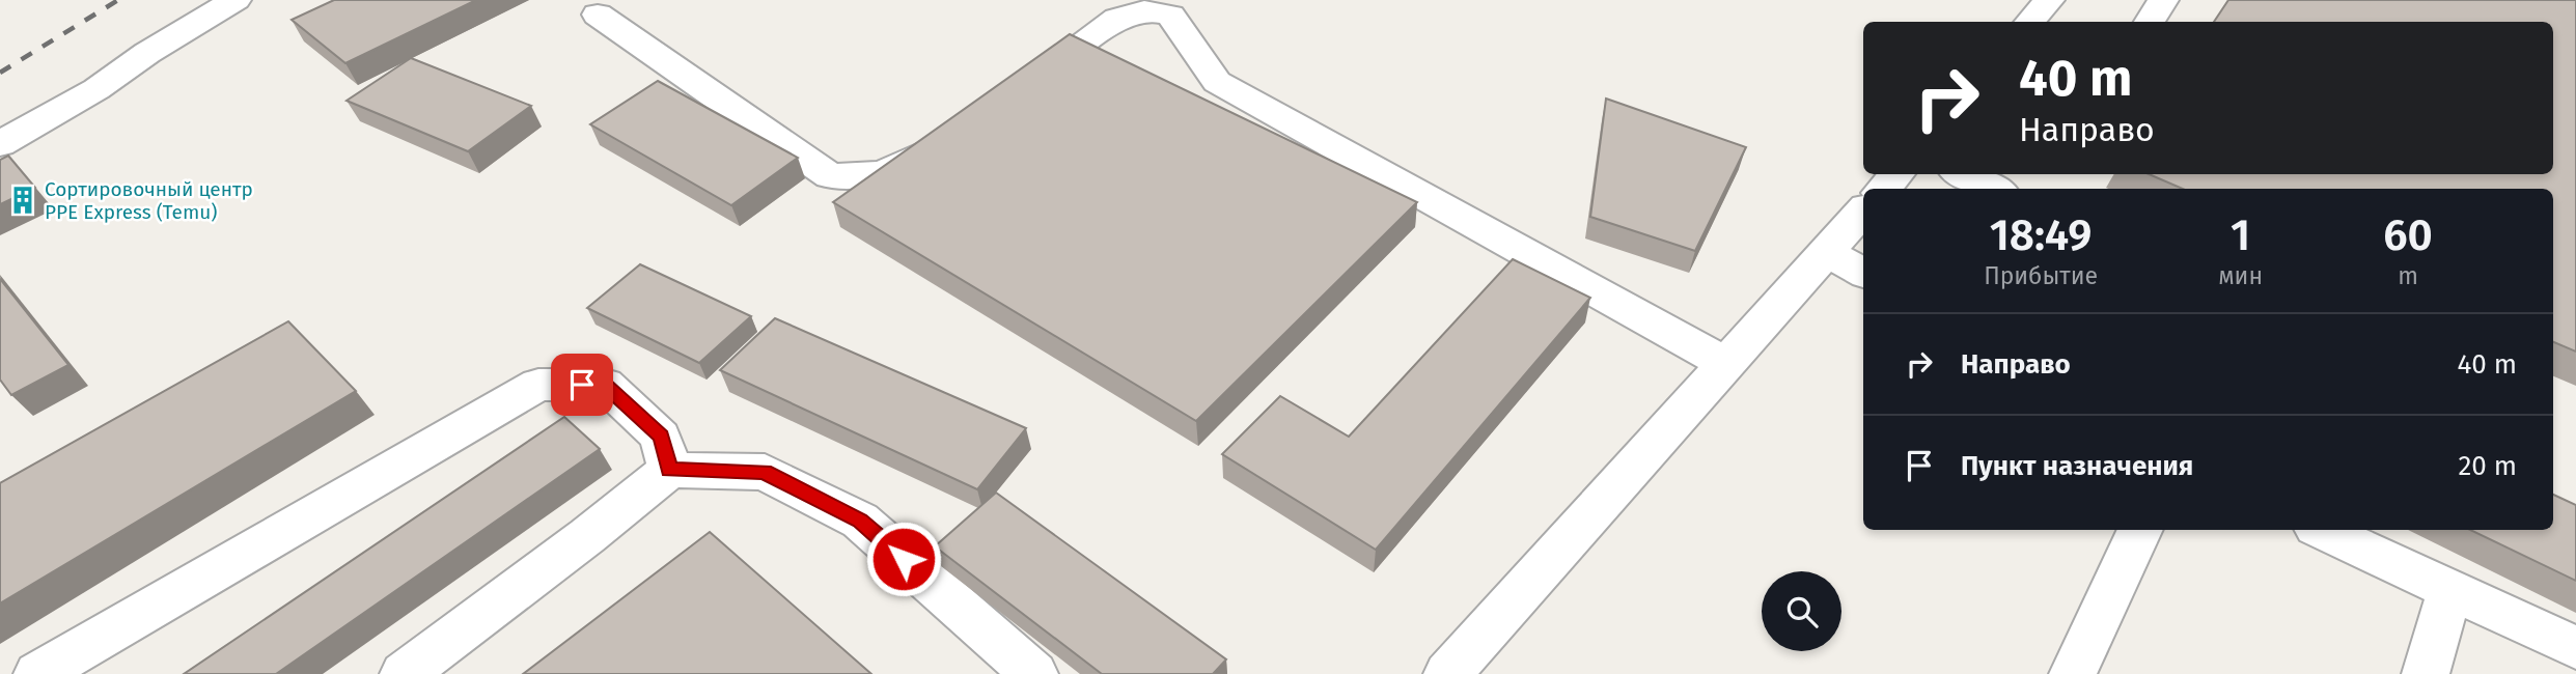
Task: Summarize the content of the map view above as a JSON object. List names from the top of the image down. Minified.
{"places":{"building":["Сортировочный центр PPE Express (Temu)"]},"page":{"turn":["40 m","Направо"],"eta":["18:49","Прибытие","1","мин","60","m"],"list":[{"name":"Направо","value":"40 m"},{"name":"Пункт назначения","value":"20 m"}]}}
